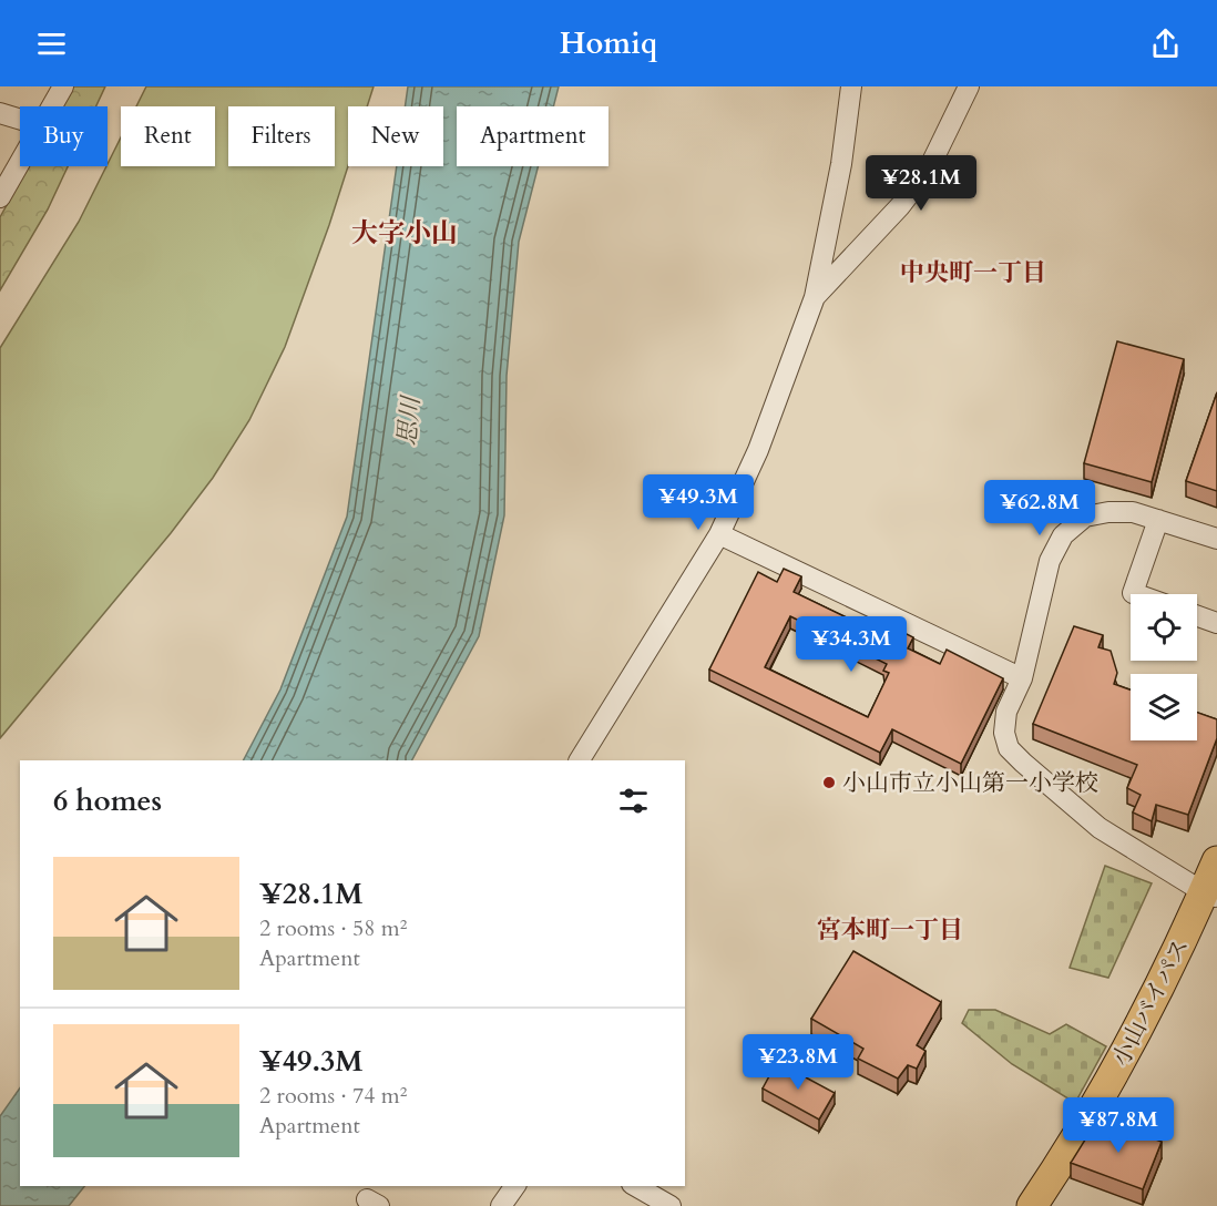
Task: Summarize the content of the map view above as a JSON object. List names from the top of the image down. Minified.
{"streets":{"highway":["小山バイパス"]},"districts":["大字小山","中央町一丁目","宮本町一丁目"],"water":["思川"],"places":["小山市立小山第一小学校"],"page":{"header":"Homiq","chip":["Buy","Rent","Filters","New","Apartment"],"price":["¥28.1M","¥49.3M","¥62.8M","¥34.3M","¥23.8M","¥87.8M"],"heading":"6 homes","list":[{"name":"¥28.1M","note":"2 rooms · 58 m² · Apartment"},{"name":"¥49.3M","note":"2 rooms · 74 m² · Apartment"}]}}
